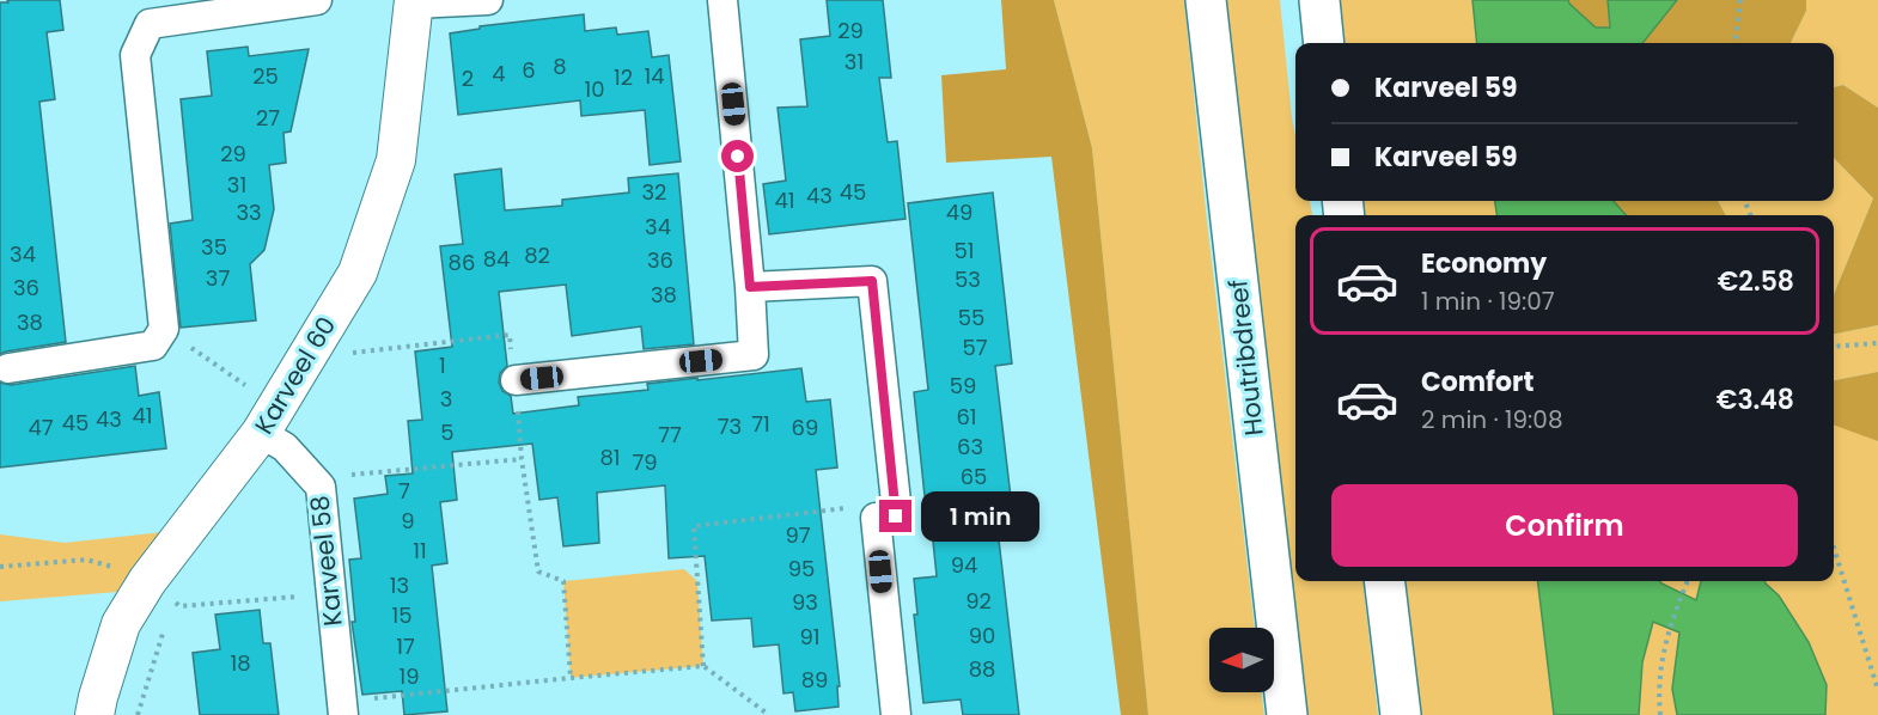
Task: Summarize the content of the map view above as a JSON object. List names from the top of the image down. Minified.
{"streets":{"main road":["Houtribdreef"],"street":["Karveel 60","Karveel 58"]},"crossings":[["Karveel 60","Karveel 58"]],"house_numbers":["29","31","8","6","4","25","14","12","2","10","27","29","31","32","45","43","41","33","49","34","35","51","34","82","84","36","86","37","53","36","38","55","38","57","1","59","3","41","61","43","45","71","73","47","69","5","77","63","81","79","65","7","9","97","11","94","95","13","92","93","15","90","91","17","18","88","19","89"],"north":"left","page":{"banner":["Karveel 59","Karveel 59"],"list":[{"name":"Economy","note":"1 min · 19:07","value":"€2.58"},{"name":"Comfort","note":"2 min · 19:08","value":"€3.48"}],"buttons":"Confirm","bubble":"1 min"}}
